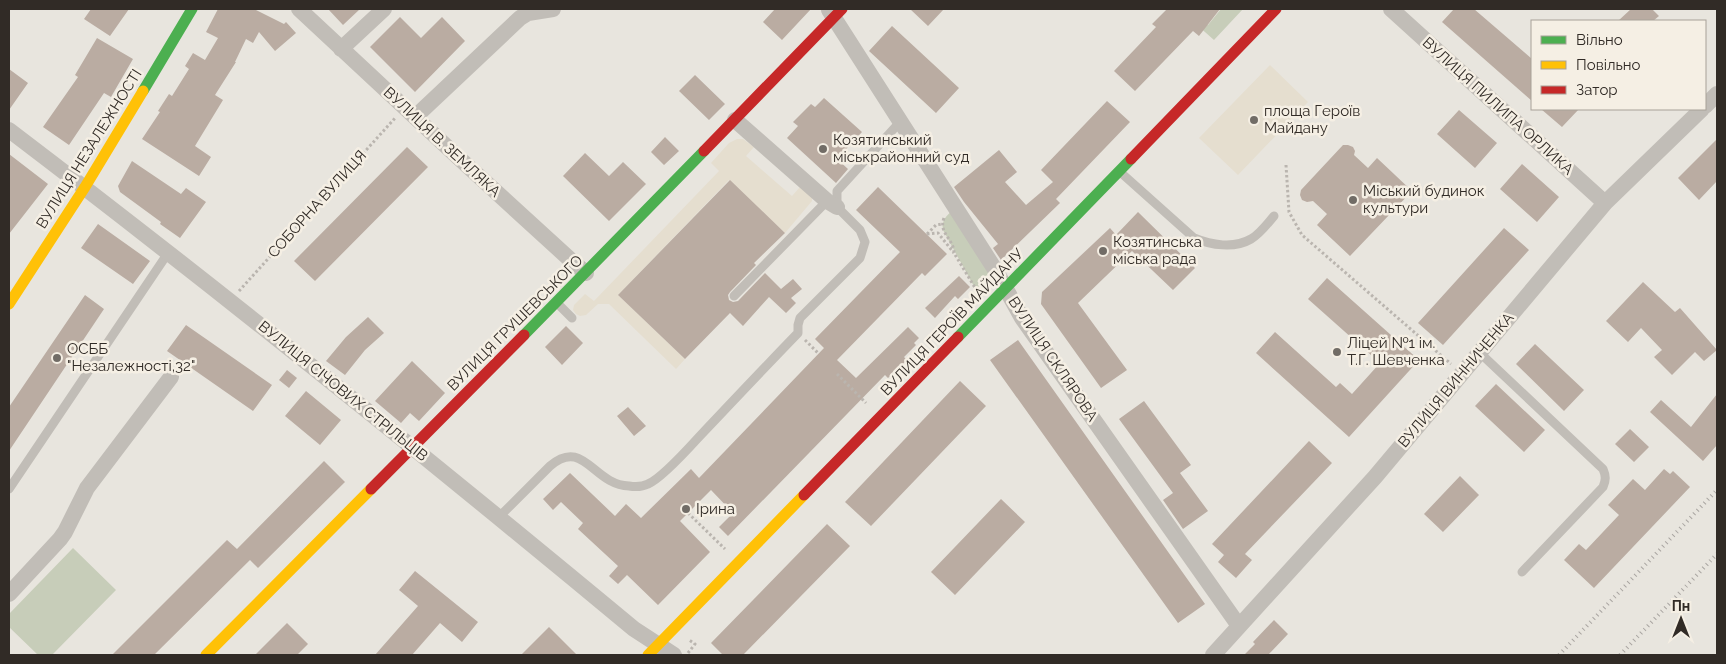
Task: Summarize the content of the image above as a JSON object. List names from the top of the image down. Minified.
{"streets":{"street":["ВУЛИЦЯ ПИЛИПА ОРЛИКА","ВУЛИЦЯ В. ЗЕМЛЯКА","ВУЛИЦЯ НЕЗАЛЕЖНОСТІ","ВУЛИЦЯ ГЕРОЇВ МАЙДАНУ","ВУЛИЦЯ ГРУШЕВСЬКОГО","ВУЛИЦЯ СКЛЯРОВА","ВУЛИЦЯ ВИННИЧЕНКА","ВУЛИЦЯ СІЧОВИХ СТРІЛЬЦІВ"],"path":["СОБОРНА ВУЛИЦЯ"]},"crossings":[["ВУЛИЦЯ ПИЛИПА ОРЛИКА","ВУЛИЦЯ ВИННИЧЕНКА"],["ВУЛИЦЯ В. ЗЕМЛЯКА","СОБОРНА ВУЛИЦЯ"],["ВУЛИЦЯ В. ЗЕМЛЯКА","ВУЛИЦЯ ГРУШЕВСЬКОГО"],["ВУЛИЦЯ НЕЗАЛЕЖНОСТІ","ВУЛИЦЯ СІЧОВИХ СТРІЛЬЦІВ"],["СОБОРНА ВУЛИЦЯ","ВУЛИЦЯ СІЧОВИХ СТРІЛЬЦІВ"],["ВУЛИЦЯ ГЕРОЇВ МАЙДАНУ","ВУЛИЦЯ СКЛЯРОВА"],["ВУЛИЦЯ ГЕРОЇВ МАЙДАНУ","ВУЛИЦЯ СІЧОВИХ СТРІЛЬЦІВ"],["ВУЛИЦЯ ГРУШЕВСЬКОГО","ВУЛИЦЯ СКЛЯРОВА"],["ВУЛИЦЯ ГРУШЕВСЬКОГО","ВУЛИЦЯ СІЧОВИХ СТРІЛЬЦІВ"],["ВУЛИЦЯ СКЛЯРОВА","ВУЛИЦЯ ВИННИЧЕНКА"]],"places":["площа Героїв Майдану","Козятинський міськрайонний суд","Міський будинок культури","Козятинська міська рада","Ліцей №1 ім. Т.Г. Шевченка","ОСББ \"Незалежності,32\"","Ірина"],"legend":["Вільно","Повільно","Затор"],"north":"top"}
